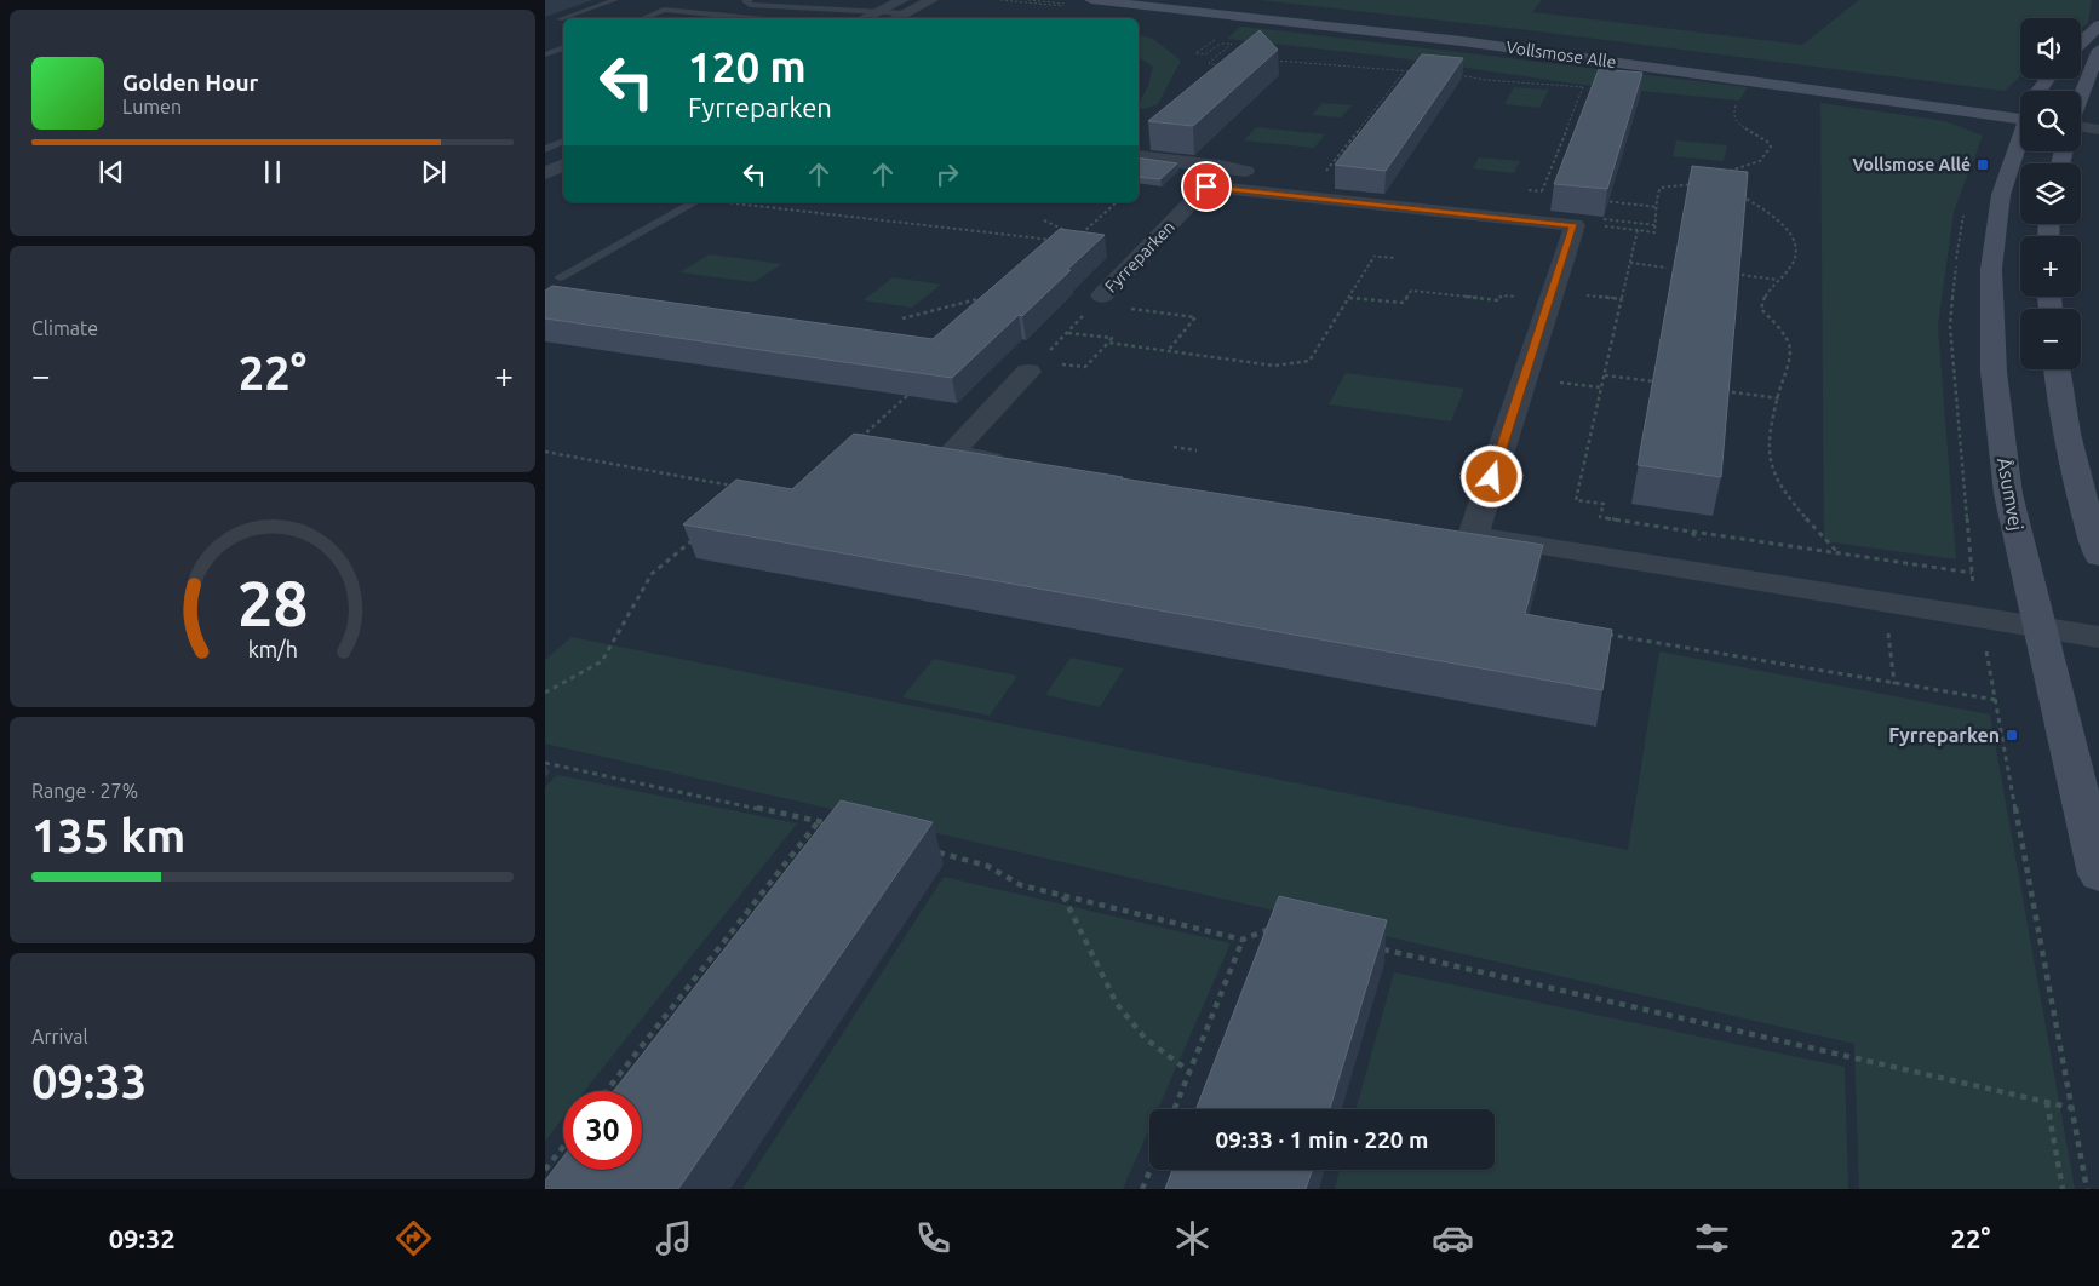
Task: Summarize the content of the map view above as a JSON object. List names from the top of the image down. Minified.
{"streets":{"street":["Vollsmose Alle","Fyrreparken","Åsumvej"]},"places":{"transit":["Vollsmose Allé","Fyrreparken"]},"page":{"map_buttons":["+","−"],"turn":["120 m","Fyrreparken"],"song":["Golden Hour","Lumen"],"tile":["Climate",["Range · 27%","135 km"],["Arrival","09:33"]],"heat":["−","22°","+"],"limit":"30","trip":"09:33 · 1 min · 220 m","tabs":["09:32","22°"],"gauge":["28","km/h"]}}
